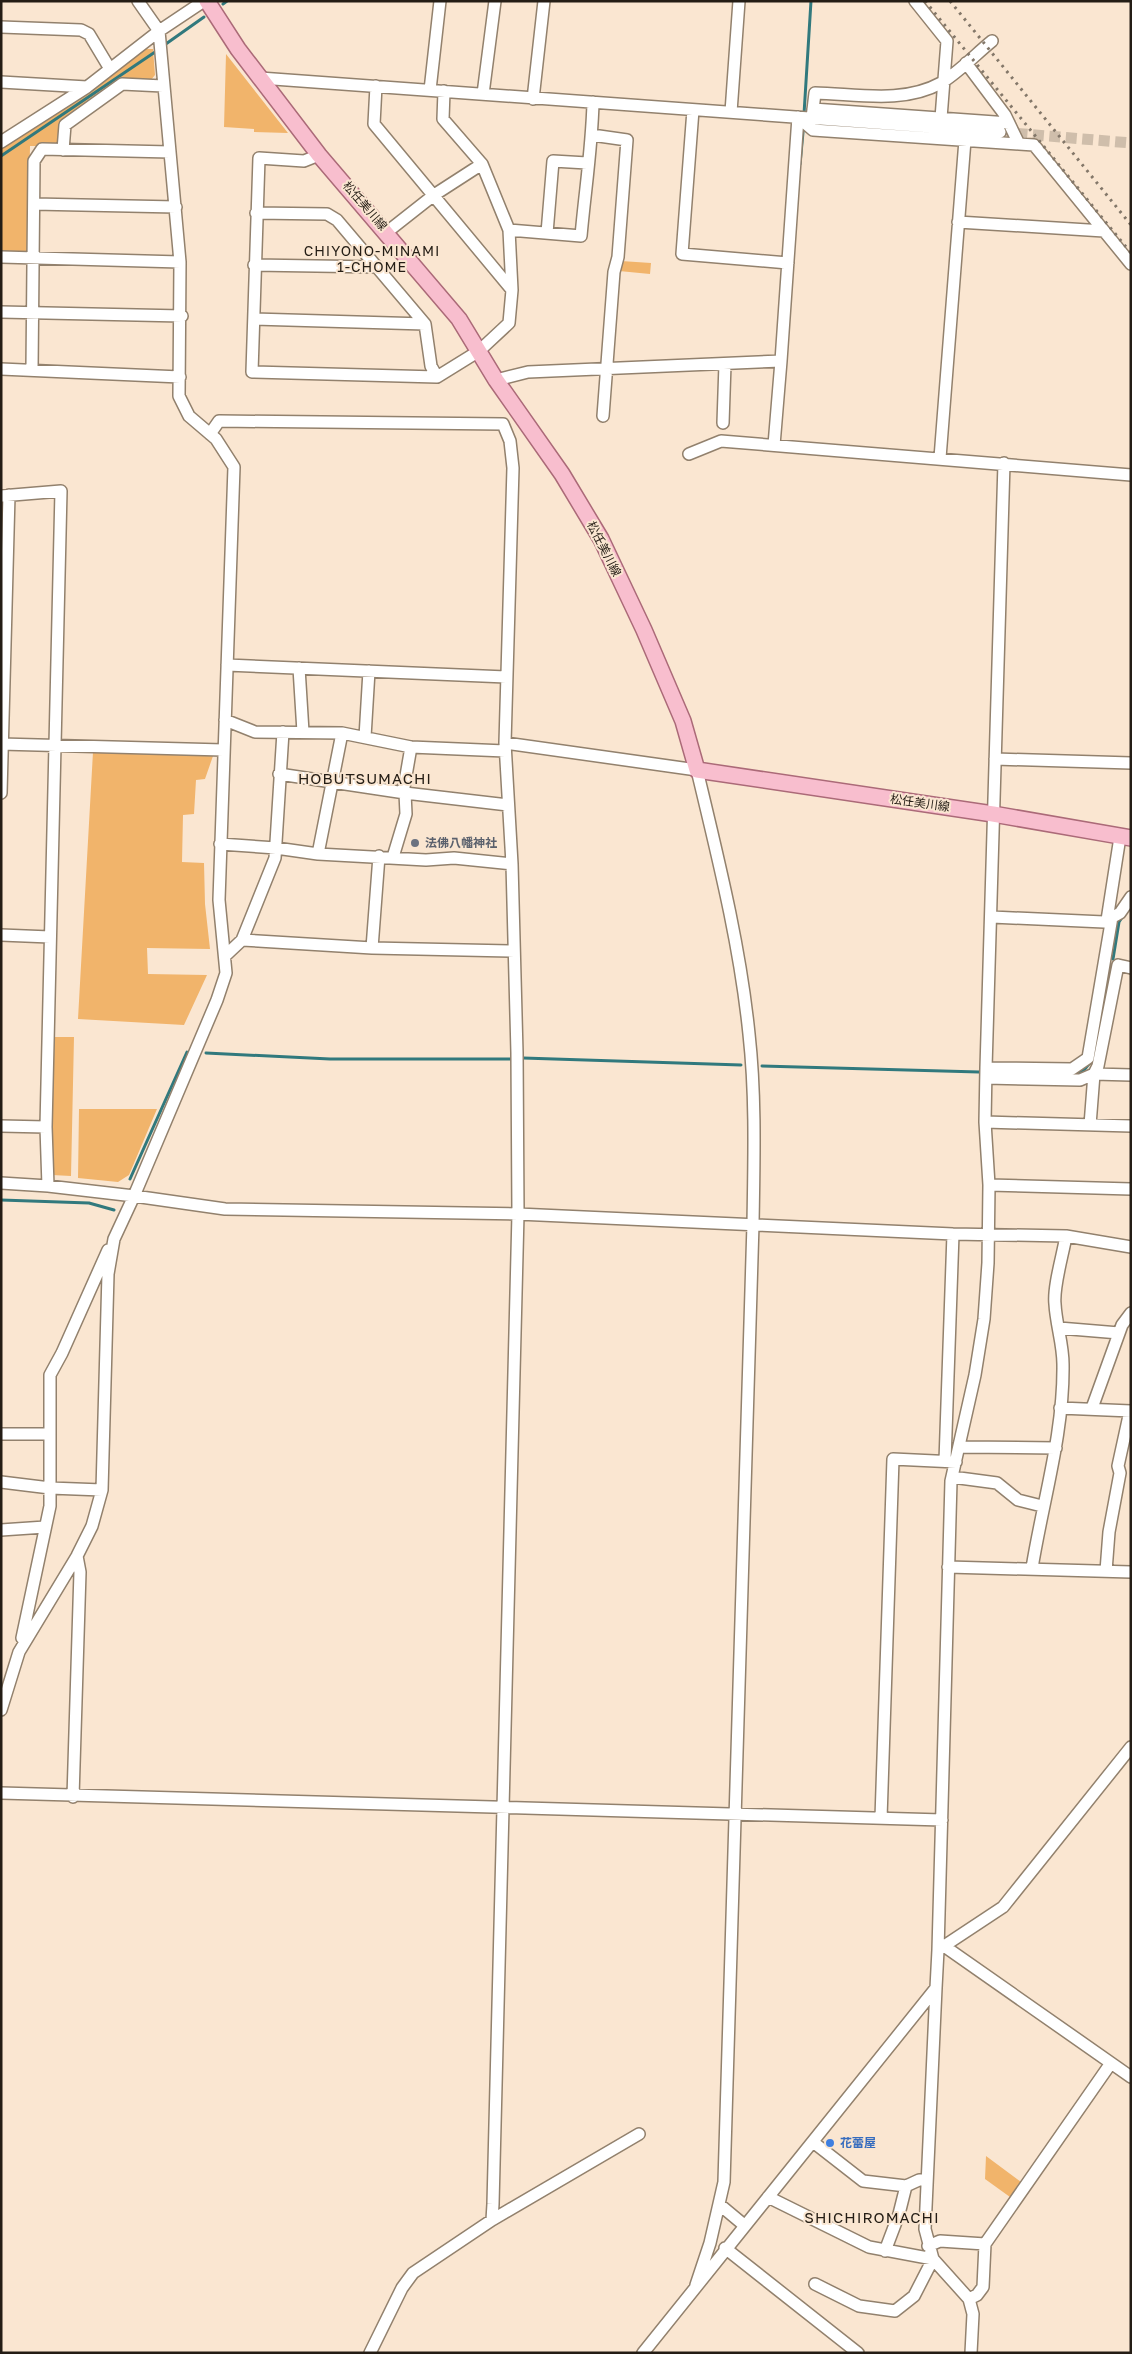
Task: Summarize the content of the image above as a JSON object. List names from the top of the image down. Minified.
{"streets":{"main road":["松任美川線"]},"districts":["CHIYONO-MINAMI 1-CHOME","HOBUTSUMACHI","SHICHIROMACHI"],"places":["法佛八幡神社","花蕾屋"]}
